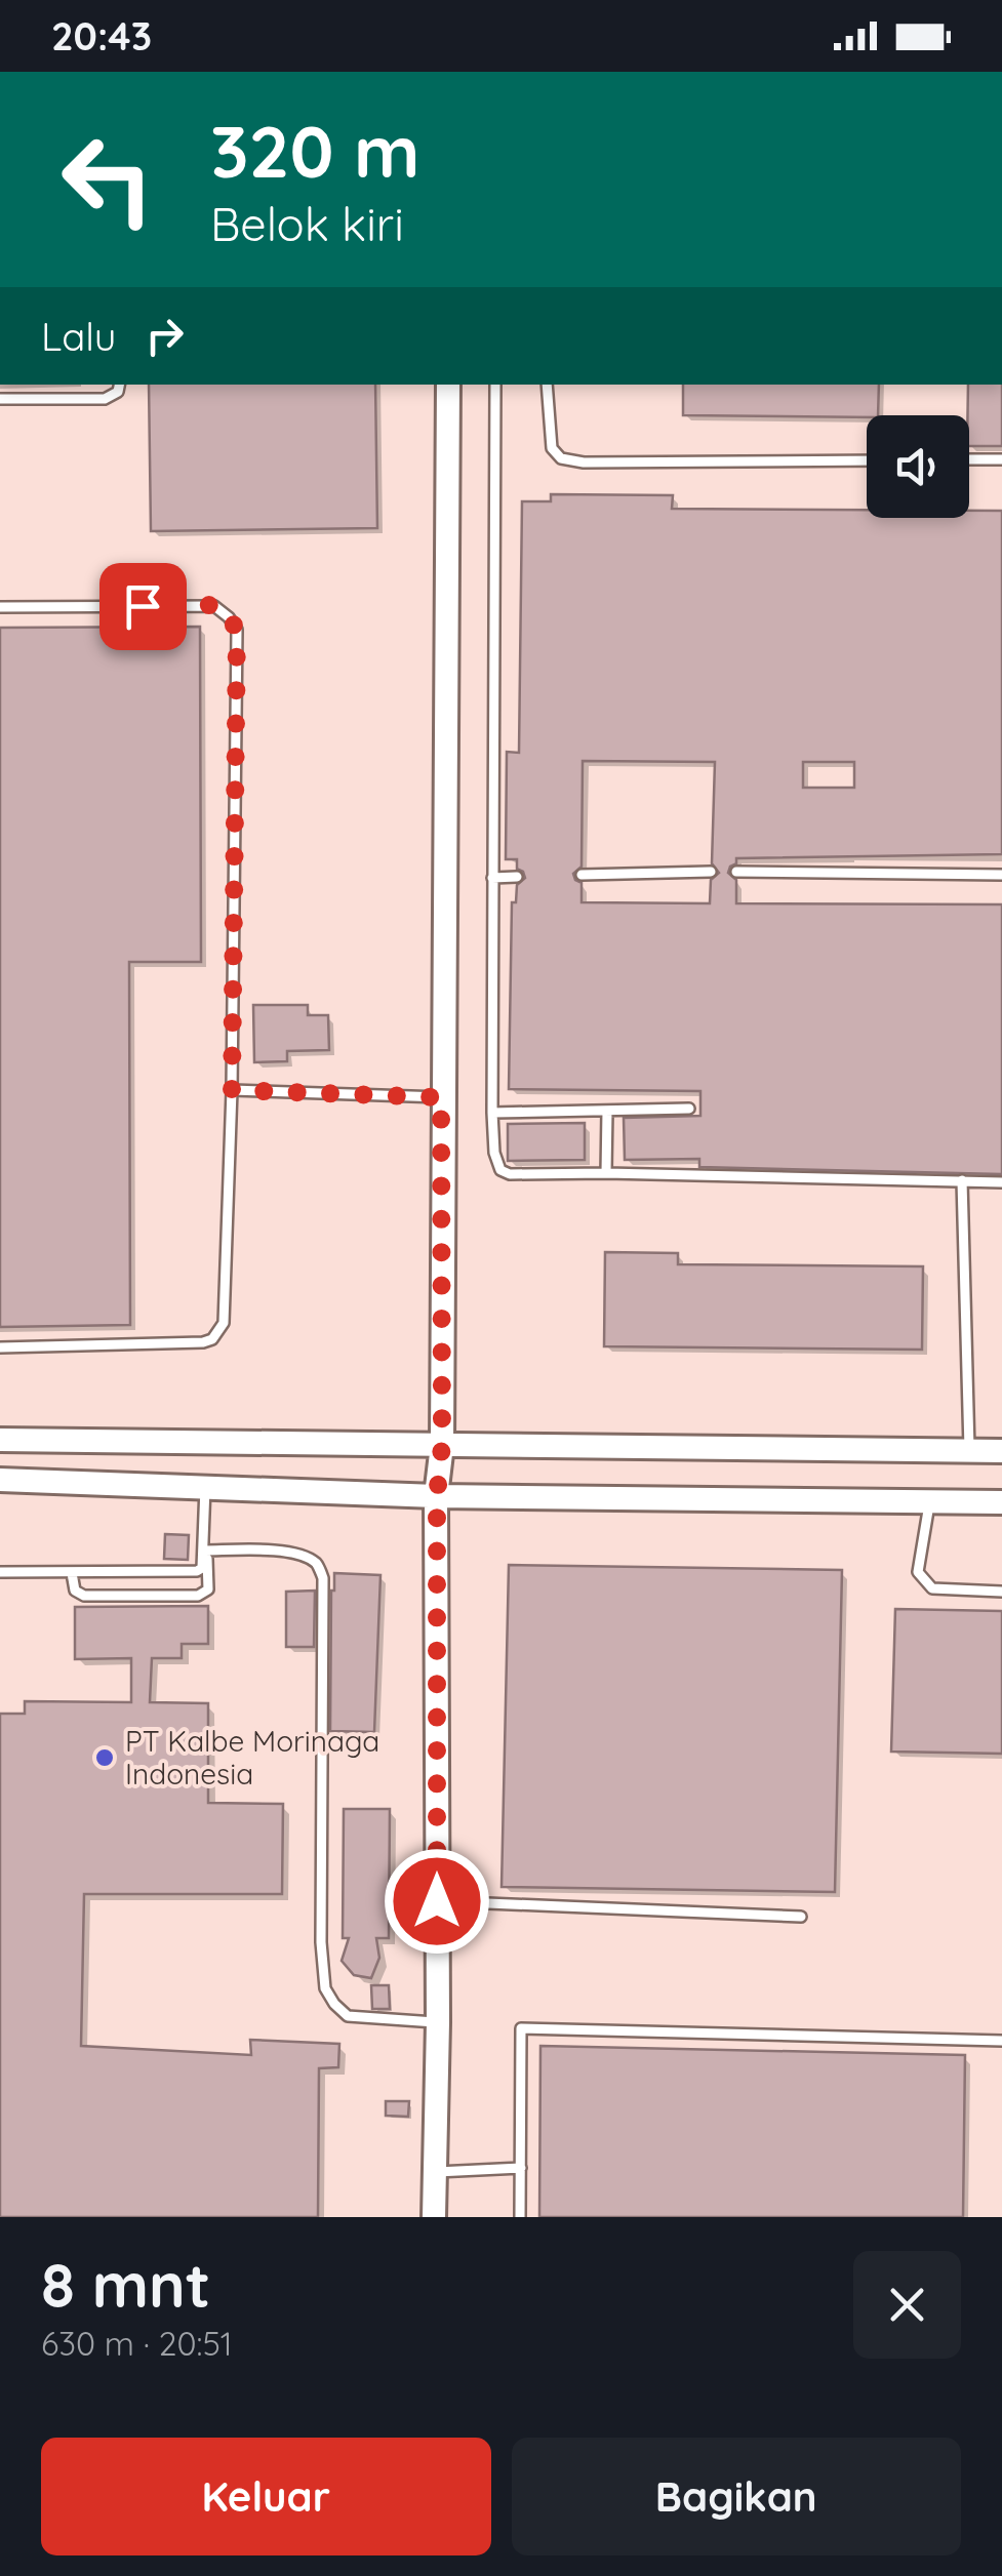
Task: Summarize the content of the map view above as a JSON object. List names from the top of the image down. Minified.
{"places":["PT Kalbe Morinaga Indonesia"],"page":{"status":"20:43","turn":["320 m","Belok kiri"],"then":"Lalu","heading":["8 mnt","630 m · 20:51"],"buttons":["Keluar","Bagikan"]}}
